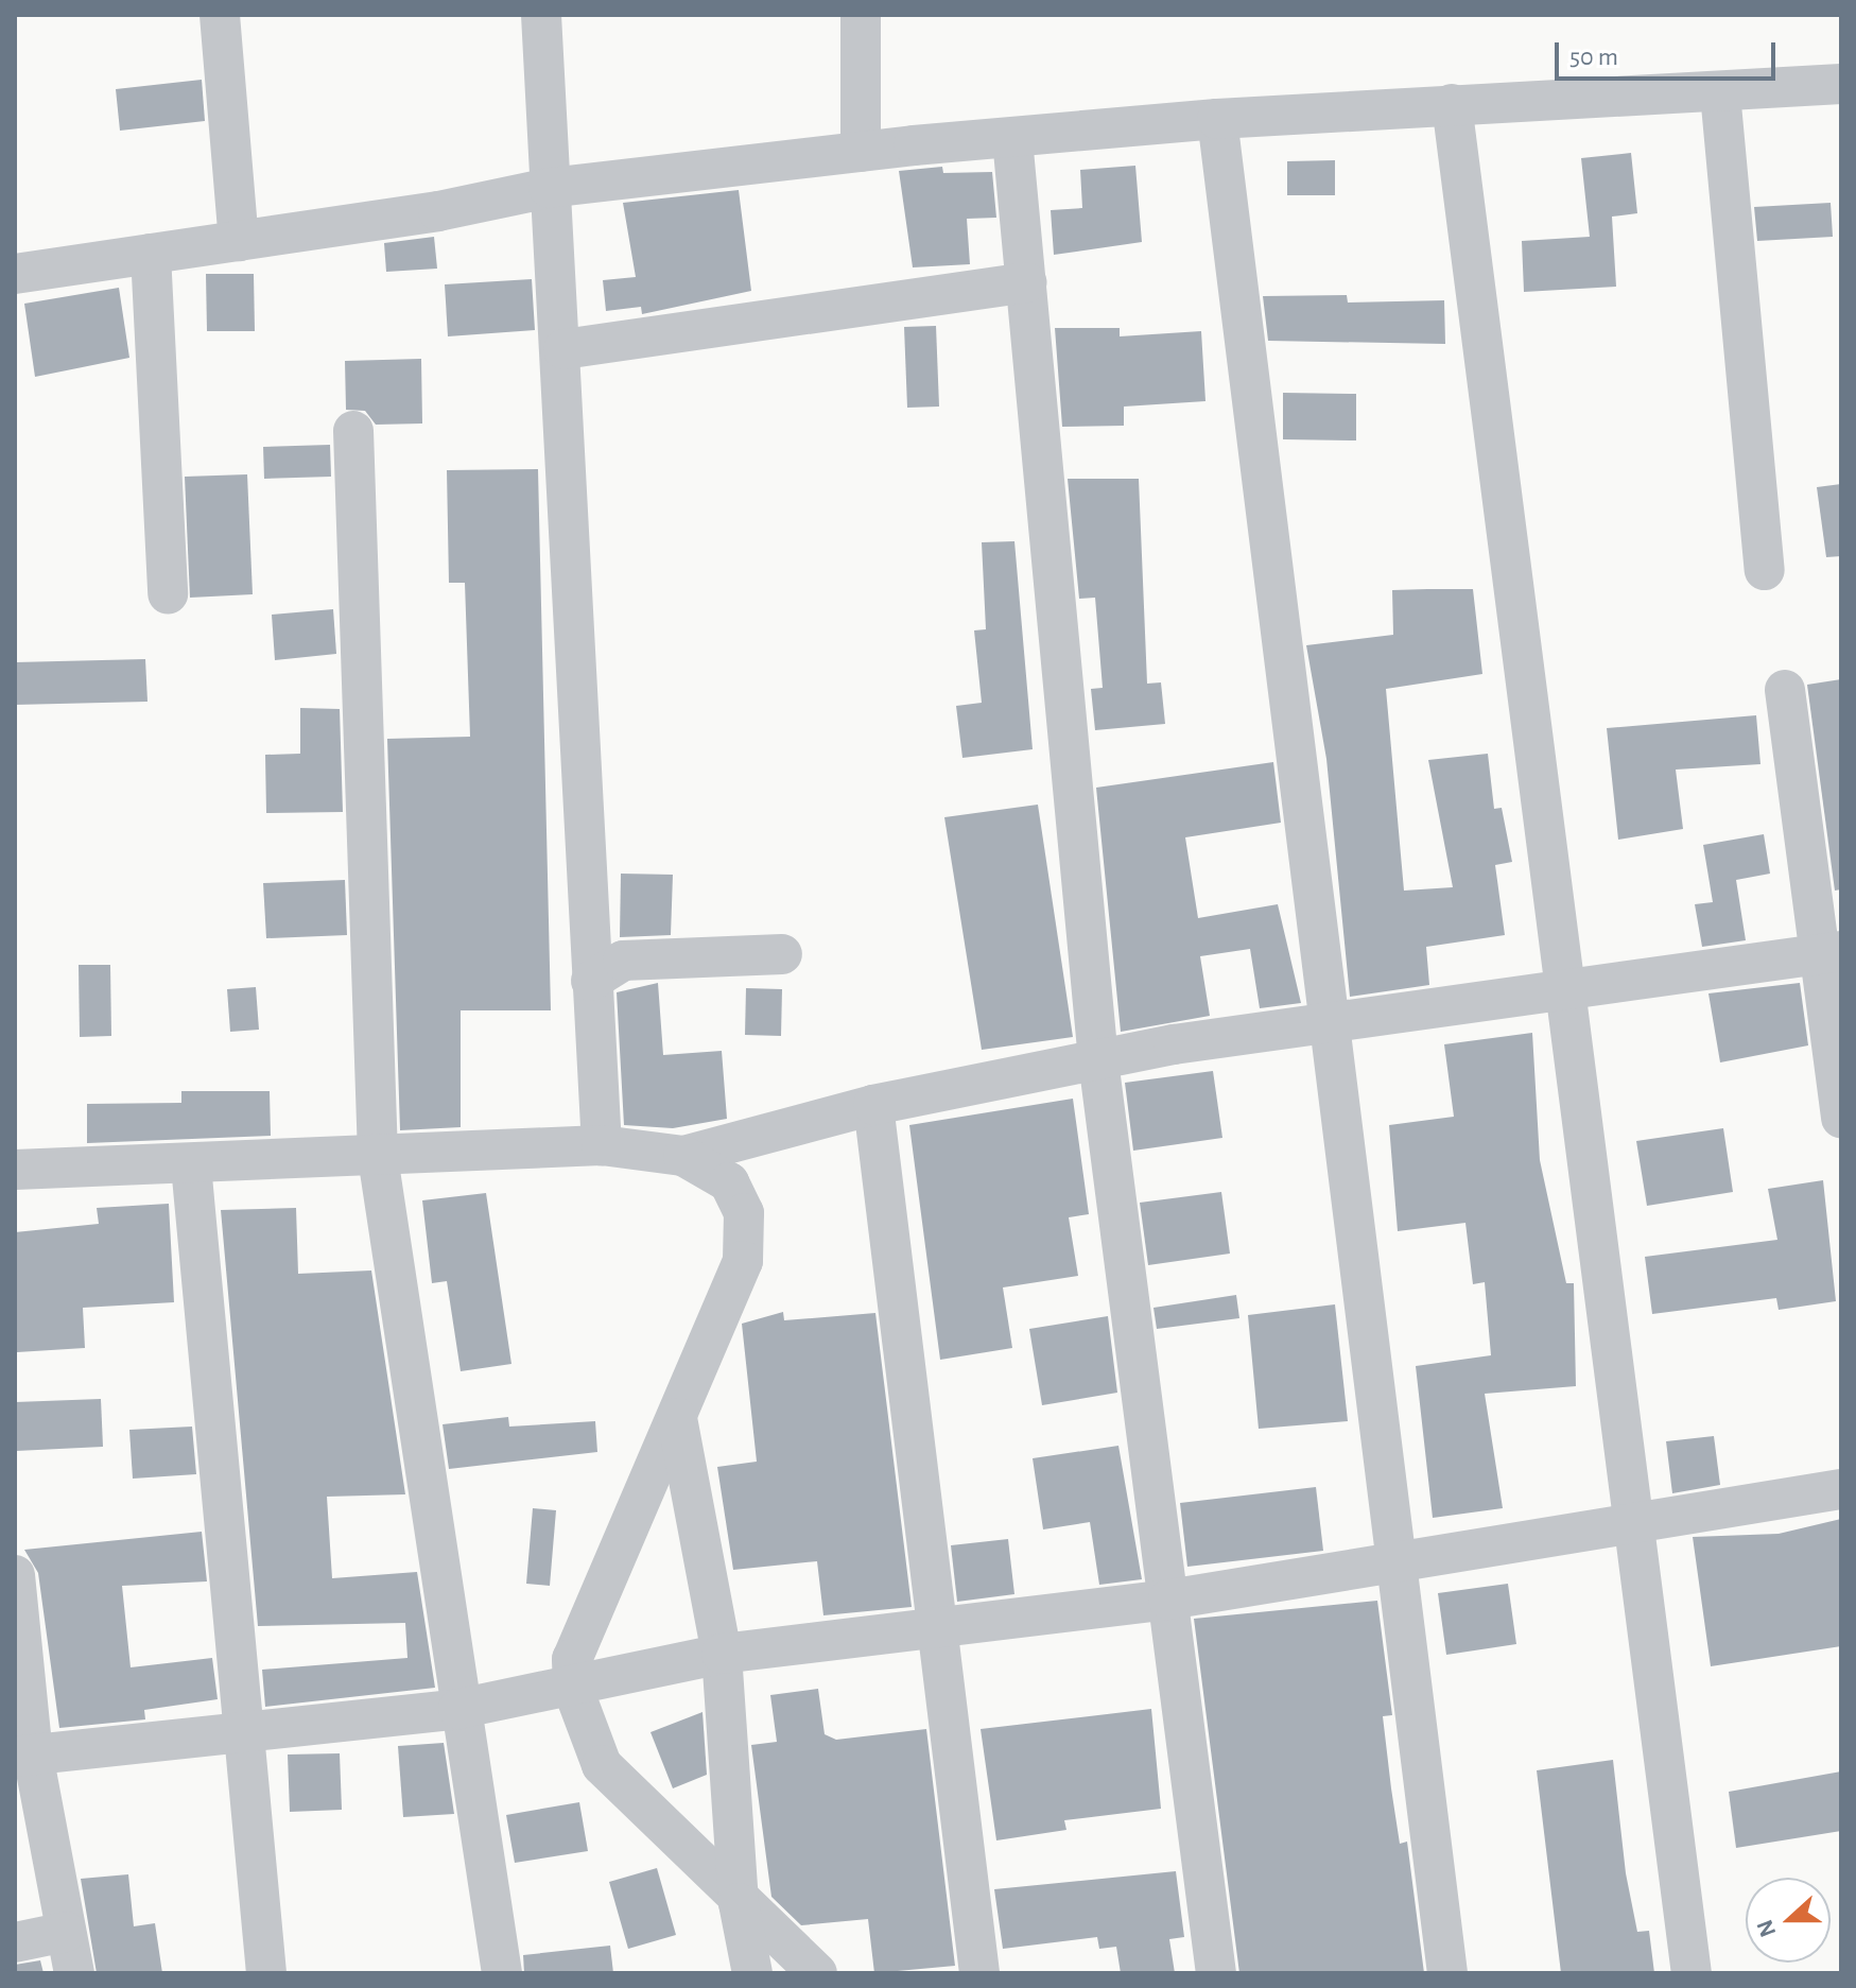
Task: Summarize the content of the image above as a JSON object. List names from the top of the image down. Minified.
{"scale_bar":"50 m","north":"left"}
